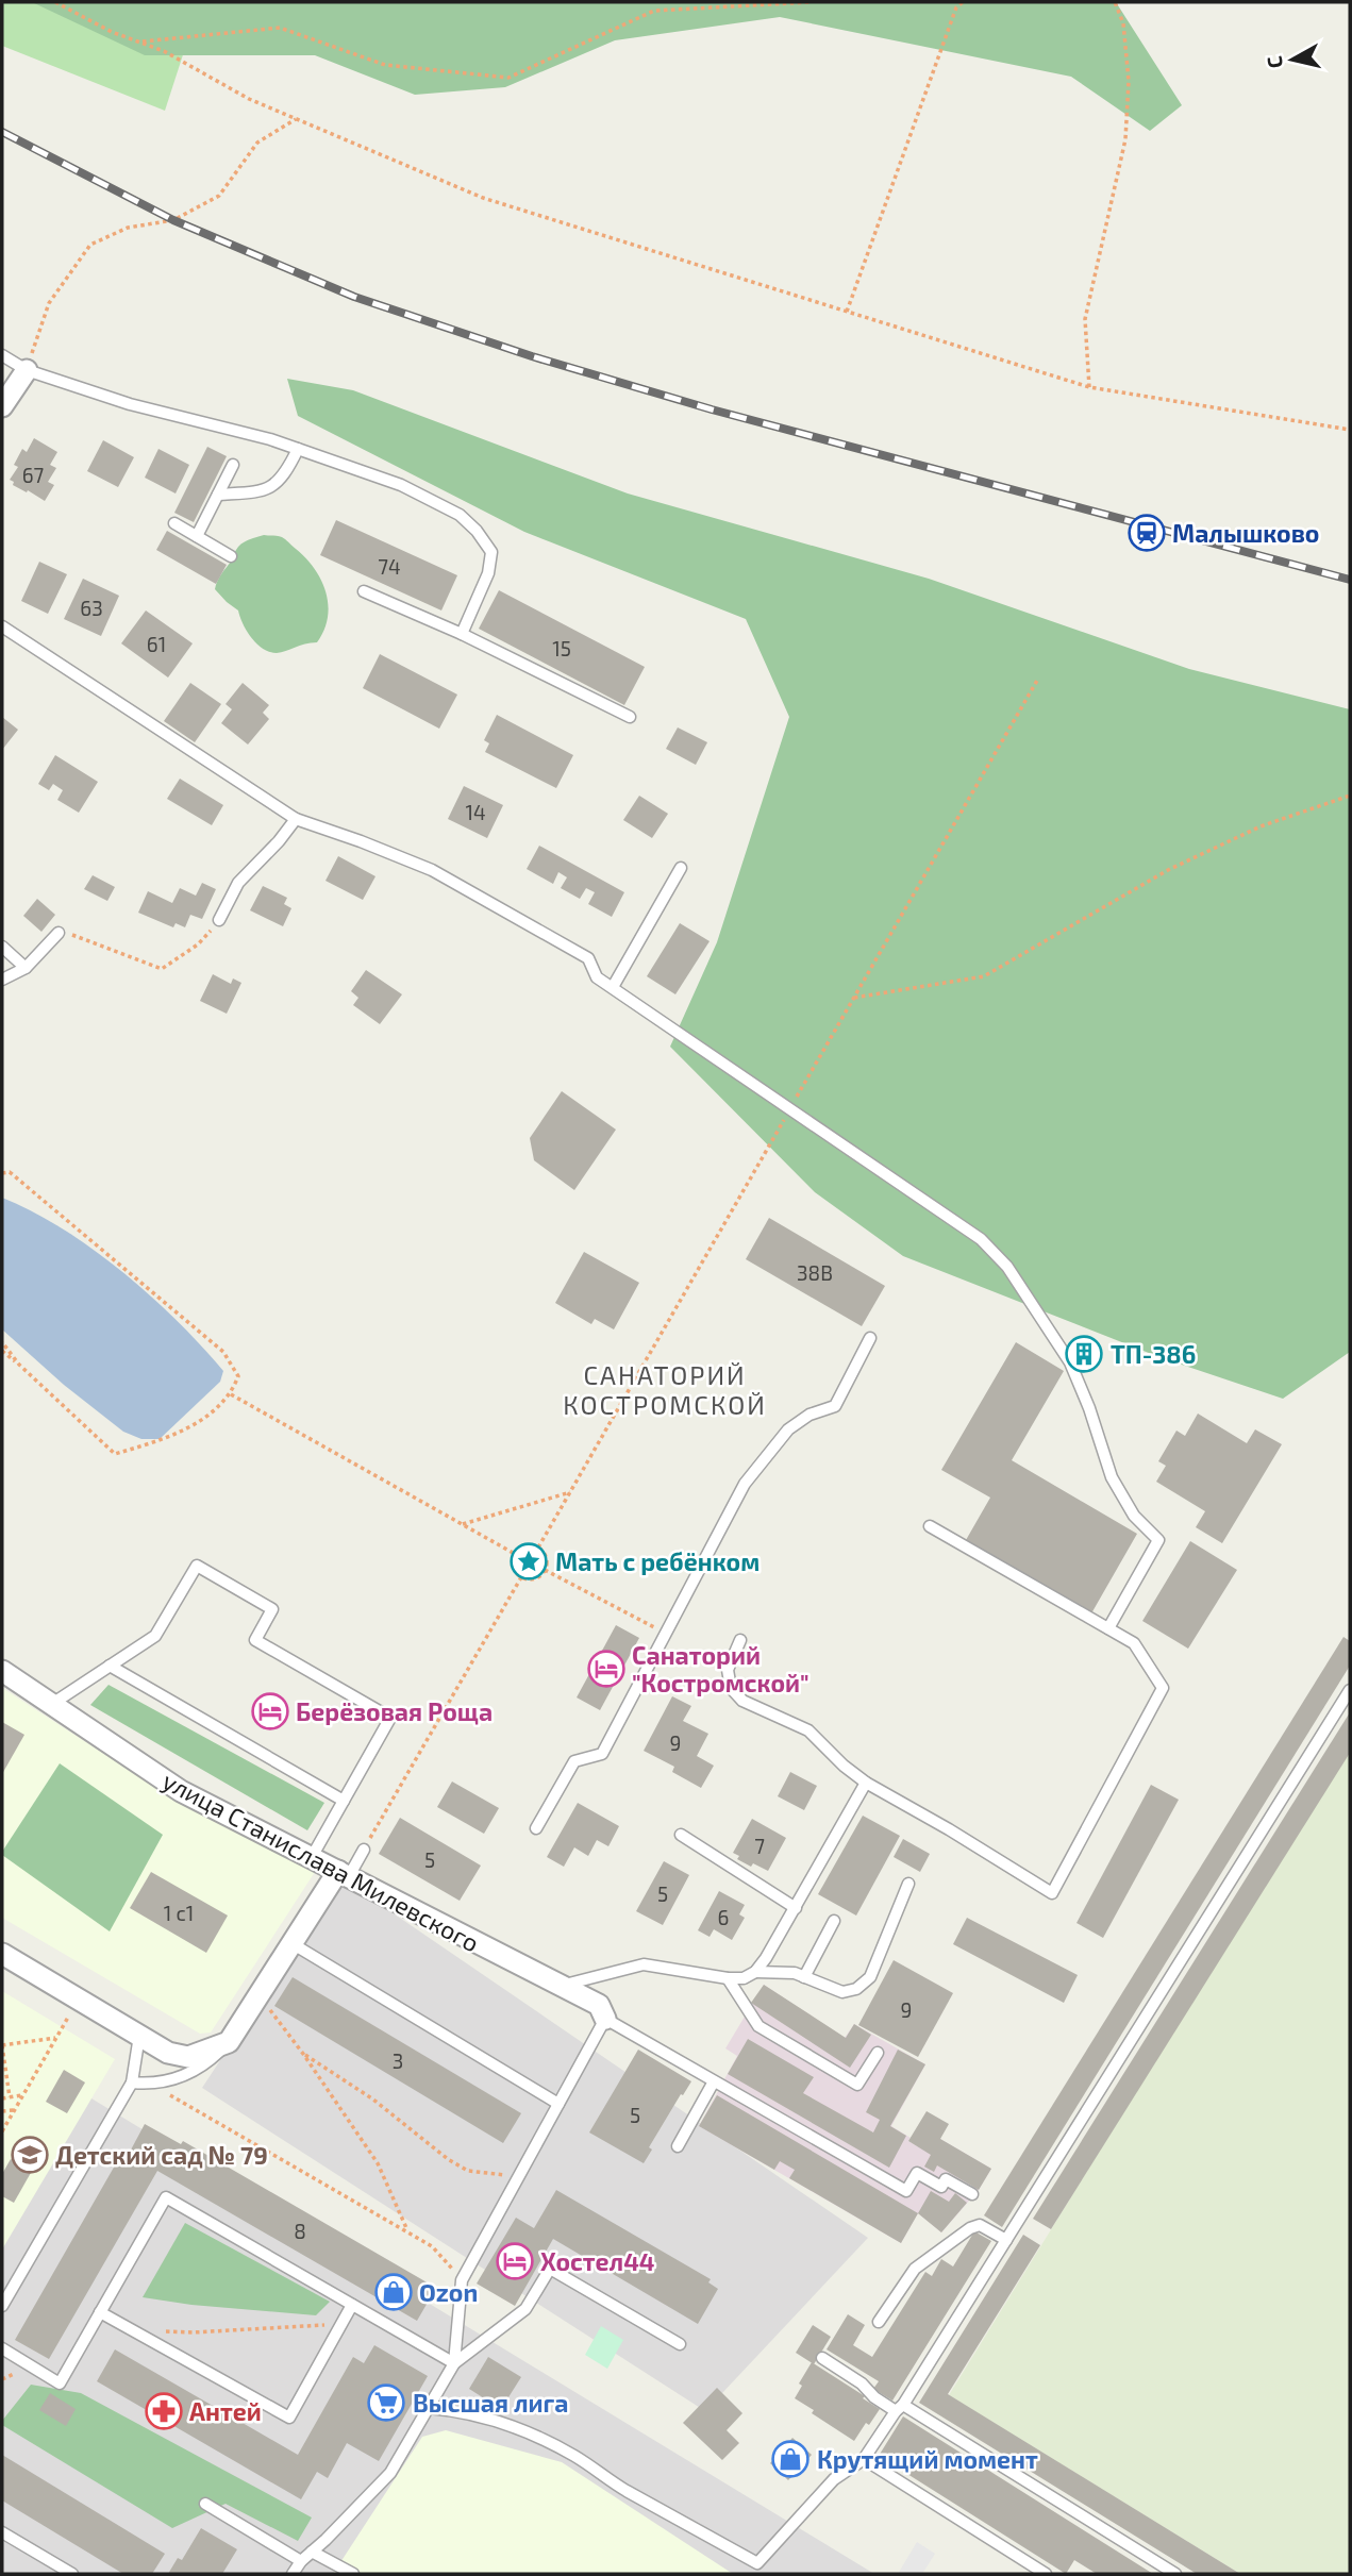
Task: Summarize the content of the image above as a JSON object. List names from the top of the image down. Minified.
{"streets":{"street":["улица Станислава Милевского"]},"districts":["САНАТОРИЙ КОСТРОМСКОЙ"],"places":{"station":["Малышково"],"building":["ТП-386"],"place":["Мать с ребёнком"],"hotel":["Санаторий \"Костромской\"","Берёзовая Роща","Хостел44"],"school or university":["Детский сад № 79"],"shop":["Ozon","Крутящий момент"],"supermarket":["Высшая лига"],"pharmacy":["Антей"]},"house_numbers":["67","74","63","61","15","14","38В","9","7","5","5","1 с1","6","9","3","5","8"],"north":"left"}
